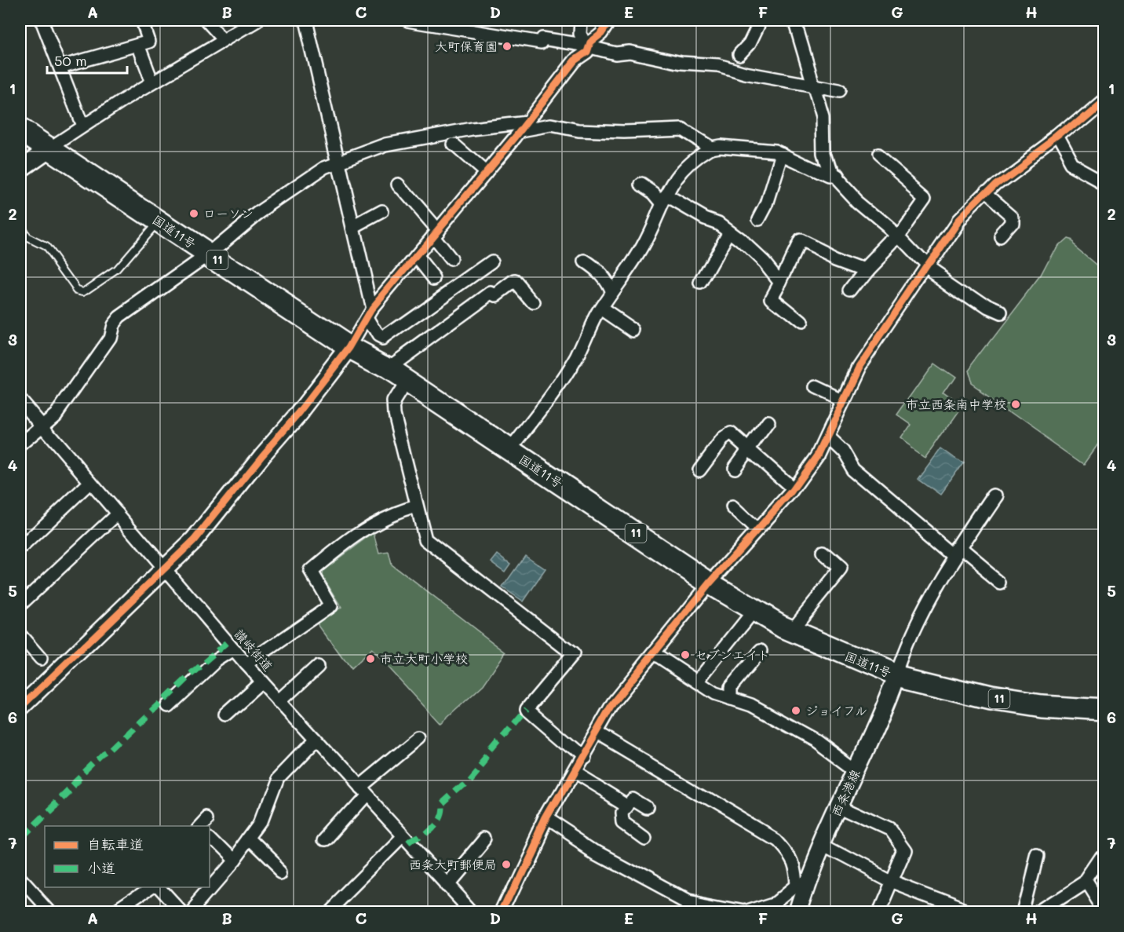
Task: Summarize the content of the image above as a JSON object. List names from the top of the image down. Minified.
{"streets":{"highway":["国道11号","11"],"street":["讃岐街道","西条港線"]},"crossings":[["国道11号","西条港線"]],"places":["大町保育園","ローソン","市立西条南中学校","セブンエイト","市立大町小学校","ジョイフル","西条大町郵便局"],"legend":["自転車道","小道"],"scale_bar":"50 m","grid":{"columns":["A","B","C","D","E","F","G","H"],"rows":["1","2","3","4","5","6","7"]}}
